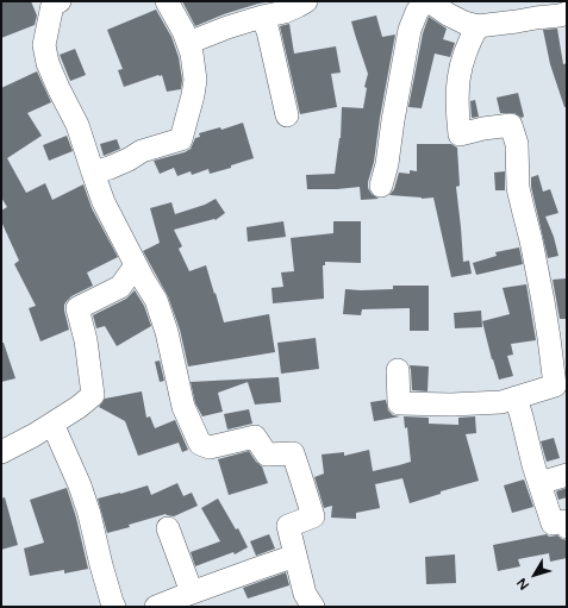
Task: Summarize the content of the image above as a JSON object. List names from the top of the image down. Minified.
{"north":"bottom left"}
